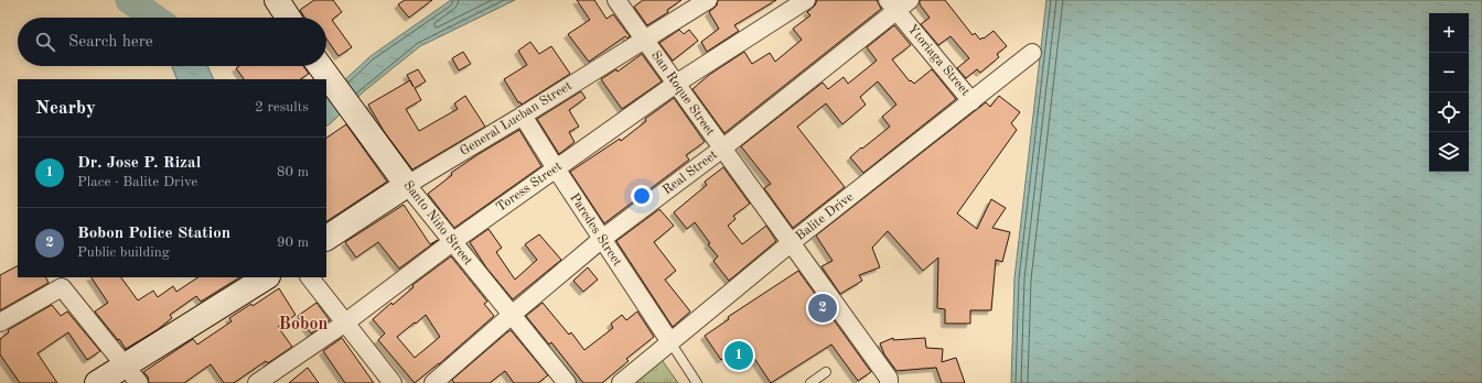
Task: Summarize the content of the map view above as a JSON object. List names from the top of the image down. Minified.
{"streets":{"street":["Ytoriaga Street","San Roque Street","General Lucban Street","Real Street","Toress Street","Balite Drive","Santo Niño Street","Paredes Street"]},"crossings":[["Ytoriaga Street","Real Street"],["Ytoriaga Street","Balite Drive"],["San Roque Street","General Lucban Street"],["San Roque Street","Real Street"],["San Roque Street","Toress Street"],["San Roque Street","Balite Drive"],["General Lucban Street","Santo Niño Street"],["General Lucban Street","Paredes Street"],["Real Street","Santo Niño Street"],["Real Street","Paredes Street"],["Toress Street","Santo Niño Street"],["Toress Street","Paredes Street"],["Balite Drive","Paredes Street"]],"districts":["Bobon"],"page":{"map_buttons":["+","−"],"search":"Search here","heading":["Nearby","2 results"],"list":[{"mark":"1","name":"Dr. Jose P. Rizal","note":"Place · Balite Drive","value":"80 m"},{"mark":"2","name":"Bobon Police Station","note":"Public building","value":"90 m"}],"pins":["2","1"]}}
